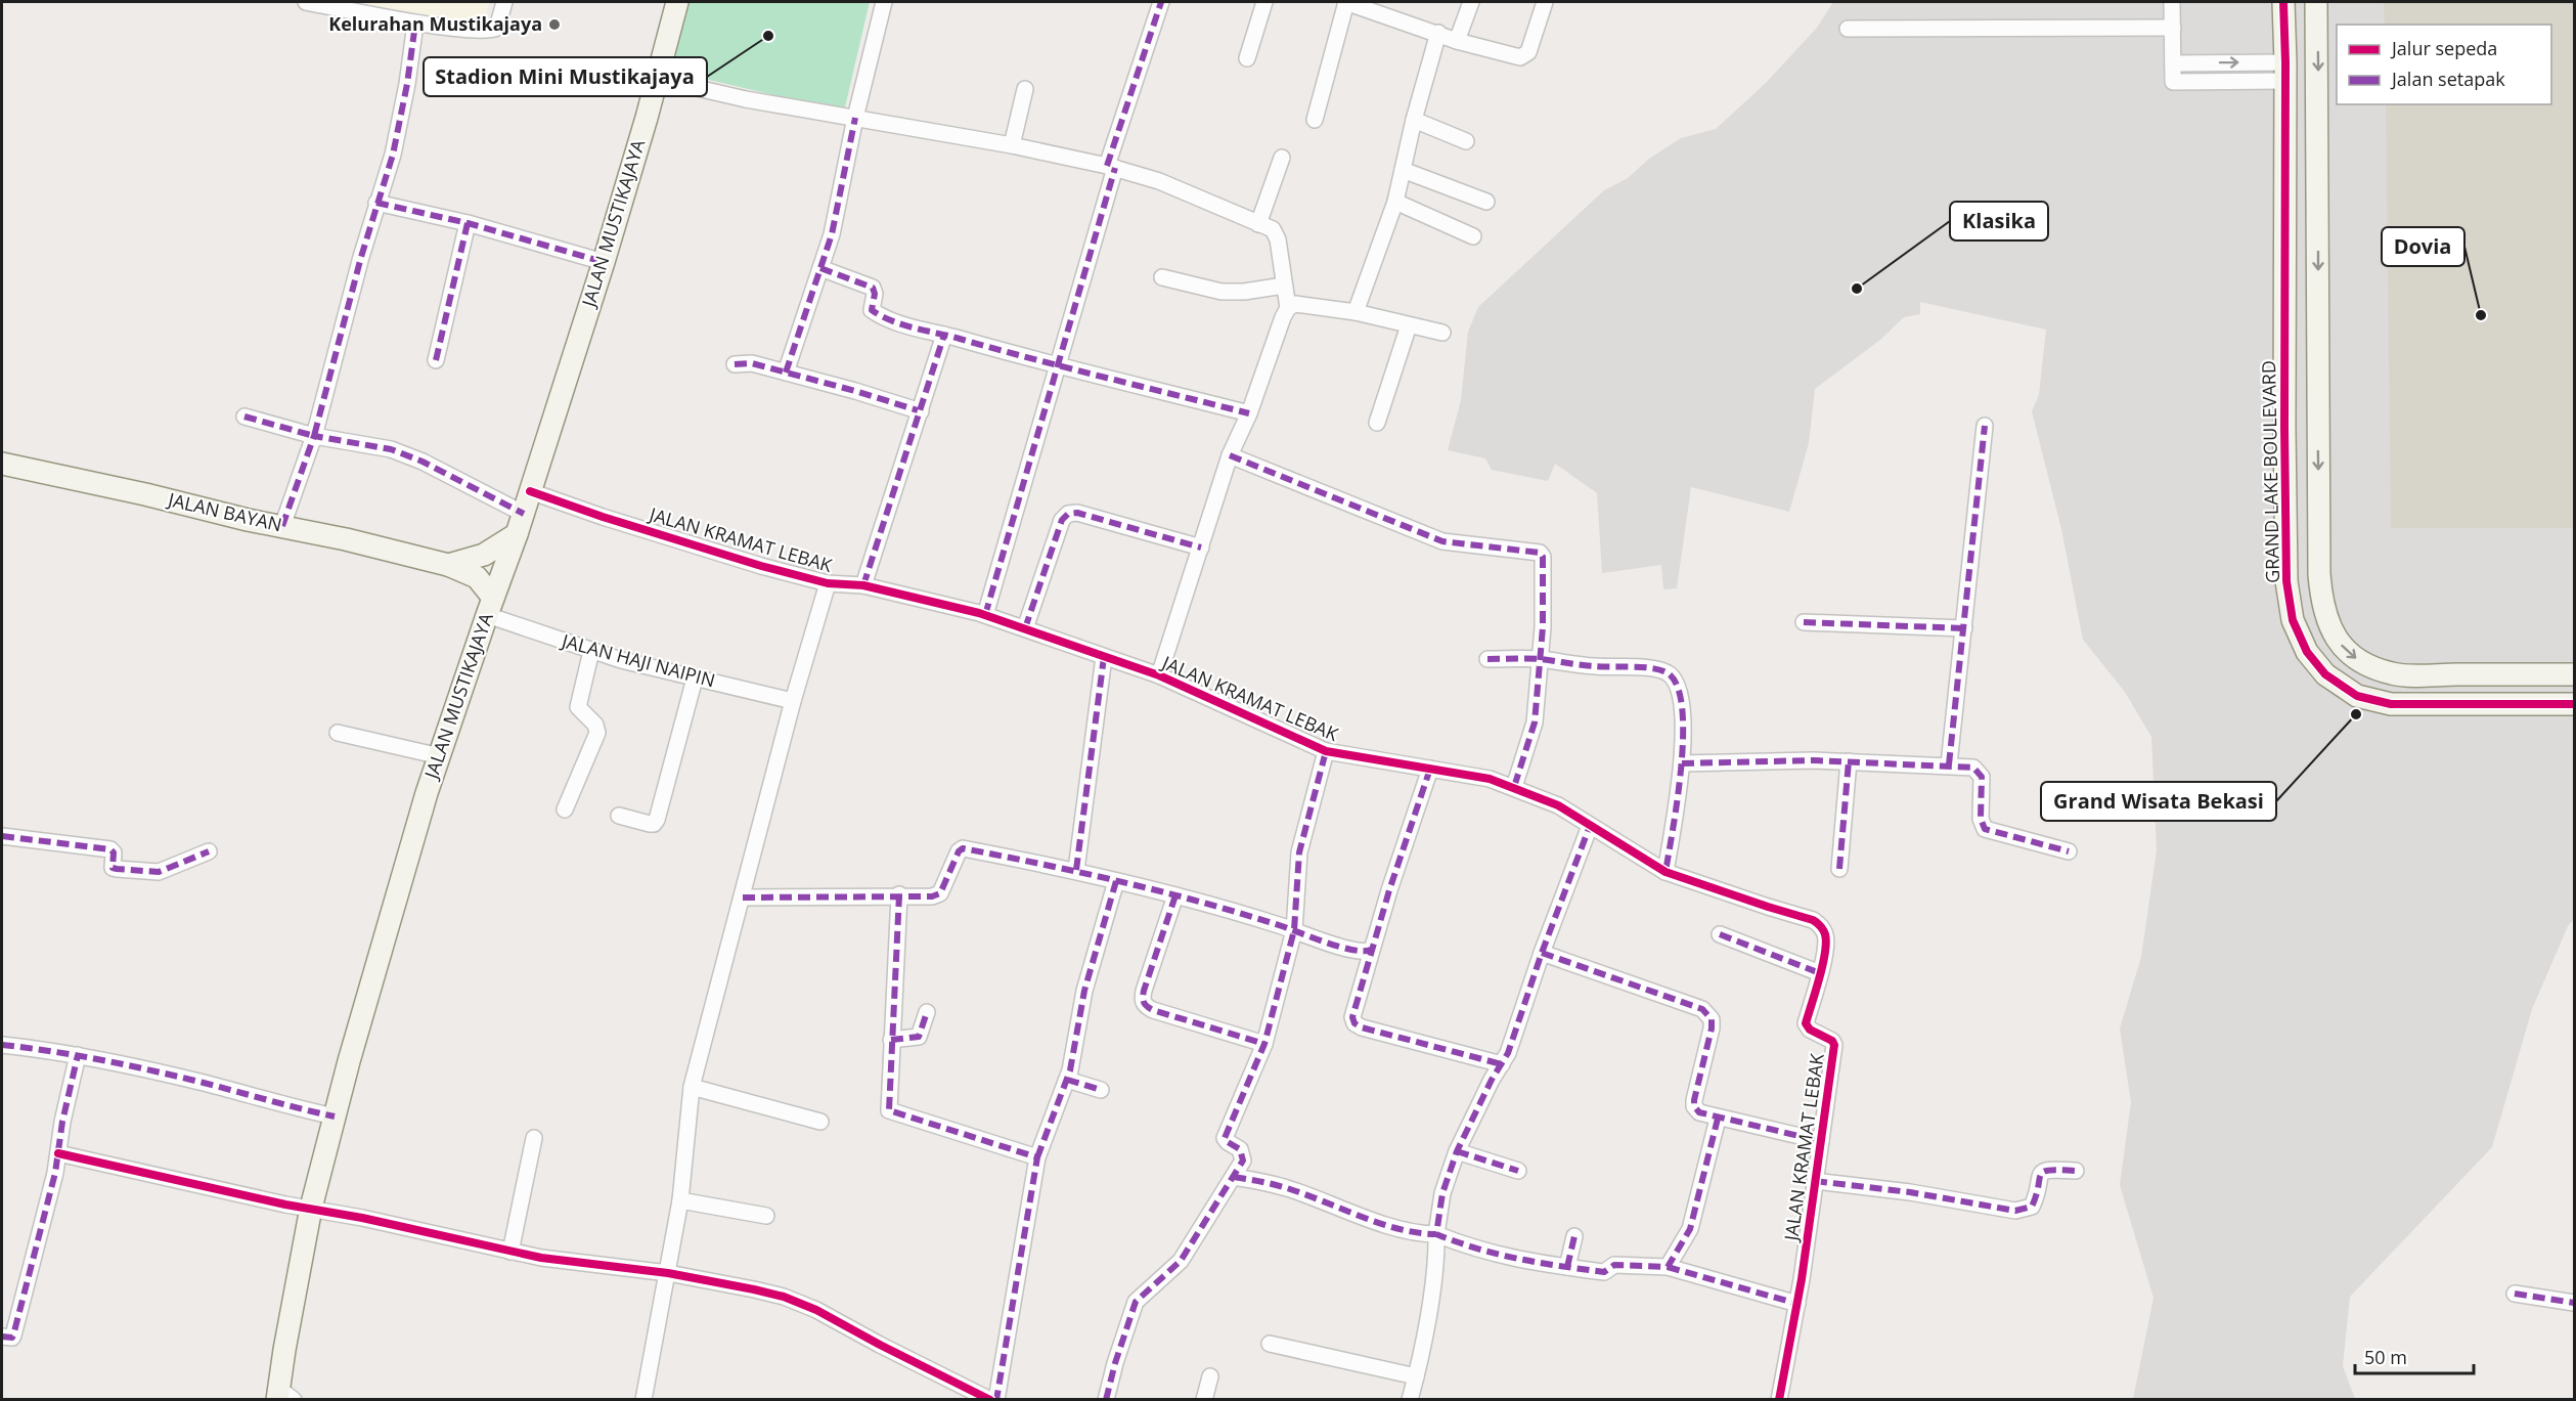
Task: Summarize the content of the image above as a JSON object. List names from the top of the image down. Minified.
{"streets":{"main road":["JALAN MUSTIKAJAYA","GRAND LAKE BOULEVARD","JALAN BAYAN"],"street":["JALAN KRAMAT LEBAK","JALAN HAJI NAIPIN"]},"crossings":[["JALAN MUSTIKAJAYA","JALAN BAYAN"],["JALAN MUSTIKAJAYA","JALAN KRAMAT LEBAK"],["JALAN MUSTIKAJAYA","JALAN HAJI NAIPIN"],["JALAN BAYAN","JALAN HAJI NAIPIN"]],"places":["Kelurahan Mustikajaya","Stadion Mini Mustikajaya","Klasika","Dovia","Grand Wisata Bekasi"],"legend":["Jalur sepeda","Jalan setapak"],"scale_bar":"50 m"}
